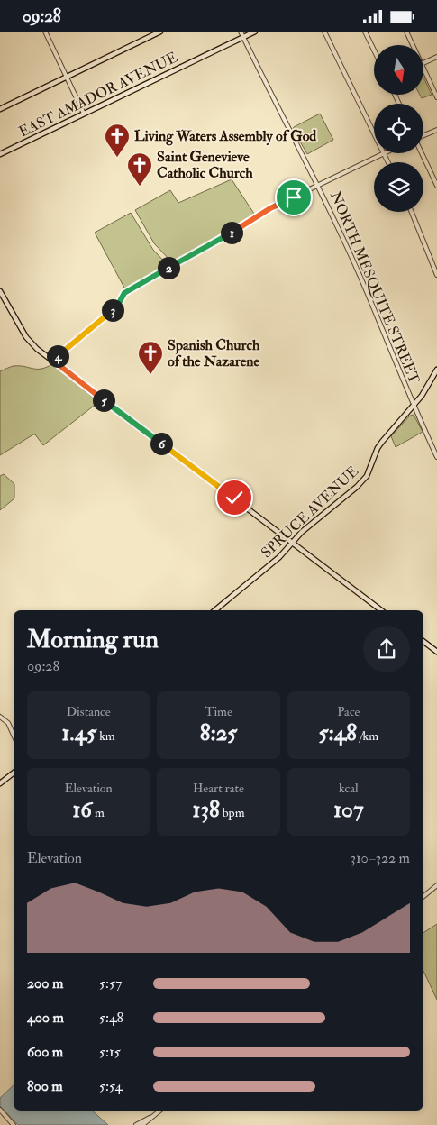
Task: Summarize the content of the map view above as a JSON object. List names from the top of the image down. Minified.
{"streets":{"main road":["EAST AMADOR AVENUE","SPRUCE AVENUE"],"street":["NORTH MESQUITE STREET"]},"crossings":[["EAST AMADOR AVENUE","NORTH MESQUITE STREET"],["NORTH MESQUITE STREET","SPRUCE AVENUE"]],"places":{"church":["Living Waters Assembly of God","Saint Genevieve Catholic Church","Spanish Church of the Nazarene"]},"north":"bottom","page":{"status":"09:28","pins":["1","2","3","4","5","6"],"heading":["Morning run","09:28"],"stats":[["Distance","1.45 km"],["Time","8:25"],["Pace","5:48 /km"],["Elevation","16 m"],["Heart rate","138 bpm"],["kcal","107"]],"chart":["Elevation","310–322 m"],"list":[{"name":"200 m","note":"5:57"},{"name":"400 m","note":"5:48"},{"name":"600 m","note":"5:15"},{"name":"800 m","note":"5:54"}]}}
